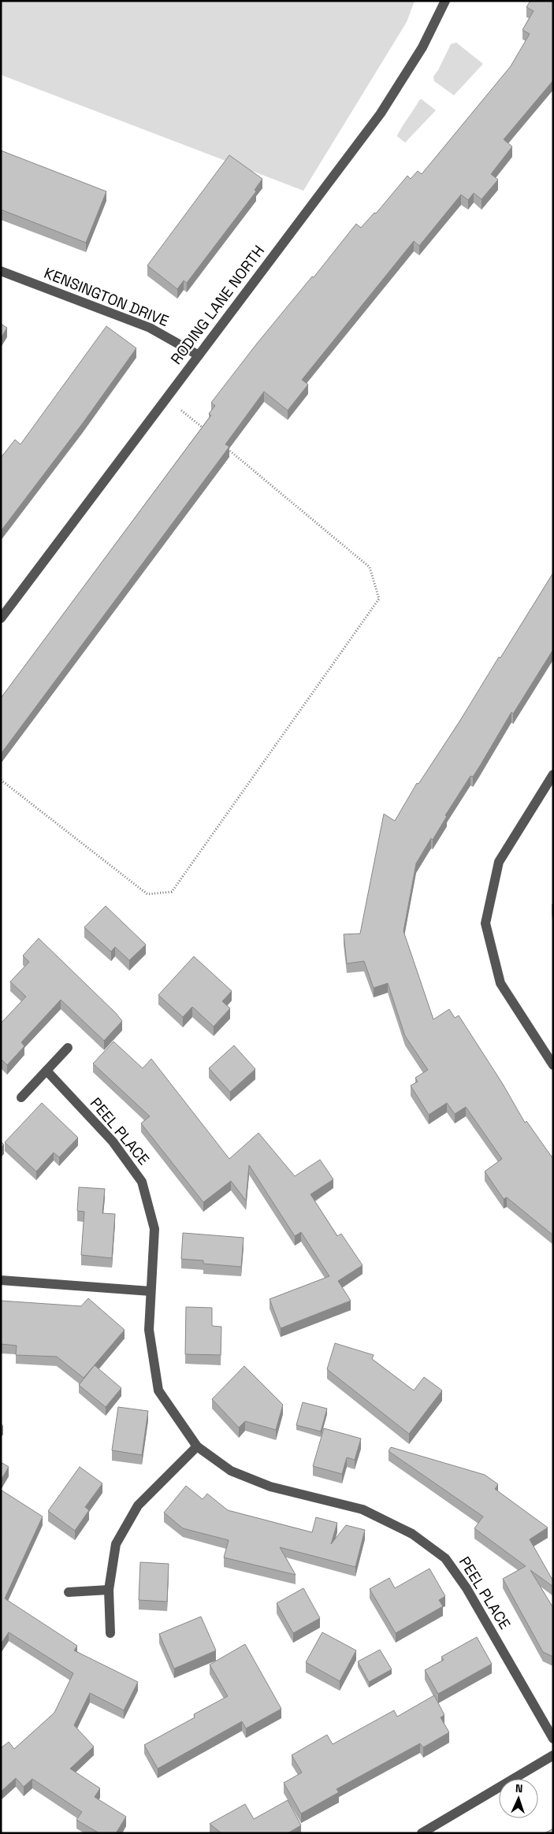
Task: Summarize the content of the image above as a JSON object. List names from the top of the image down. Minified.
{"streets":{"street":["KENSINGTON DRIVE","RODING LANE NORTH","PEEL PLACE"]},"crossings":[["KENSINGTON DRIVE","RODING LANE NORTH"]],"north":"top"}
